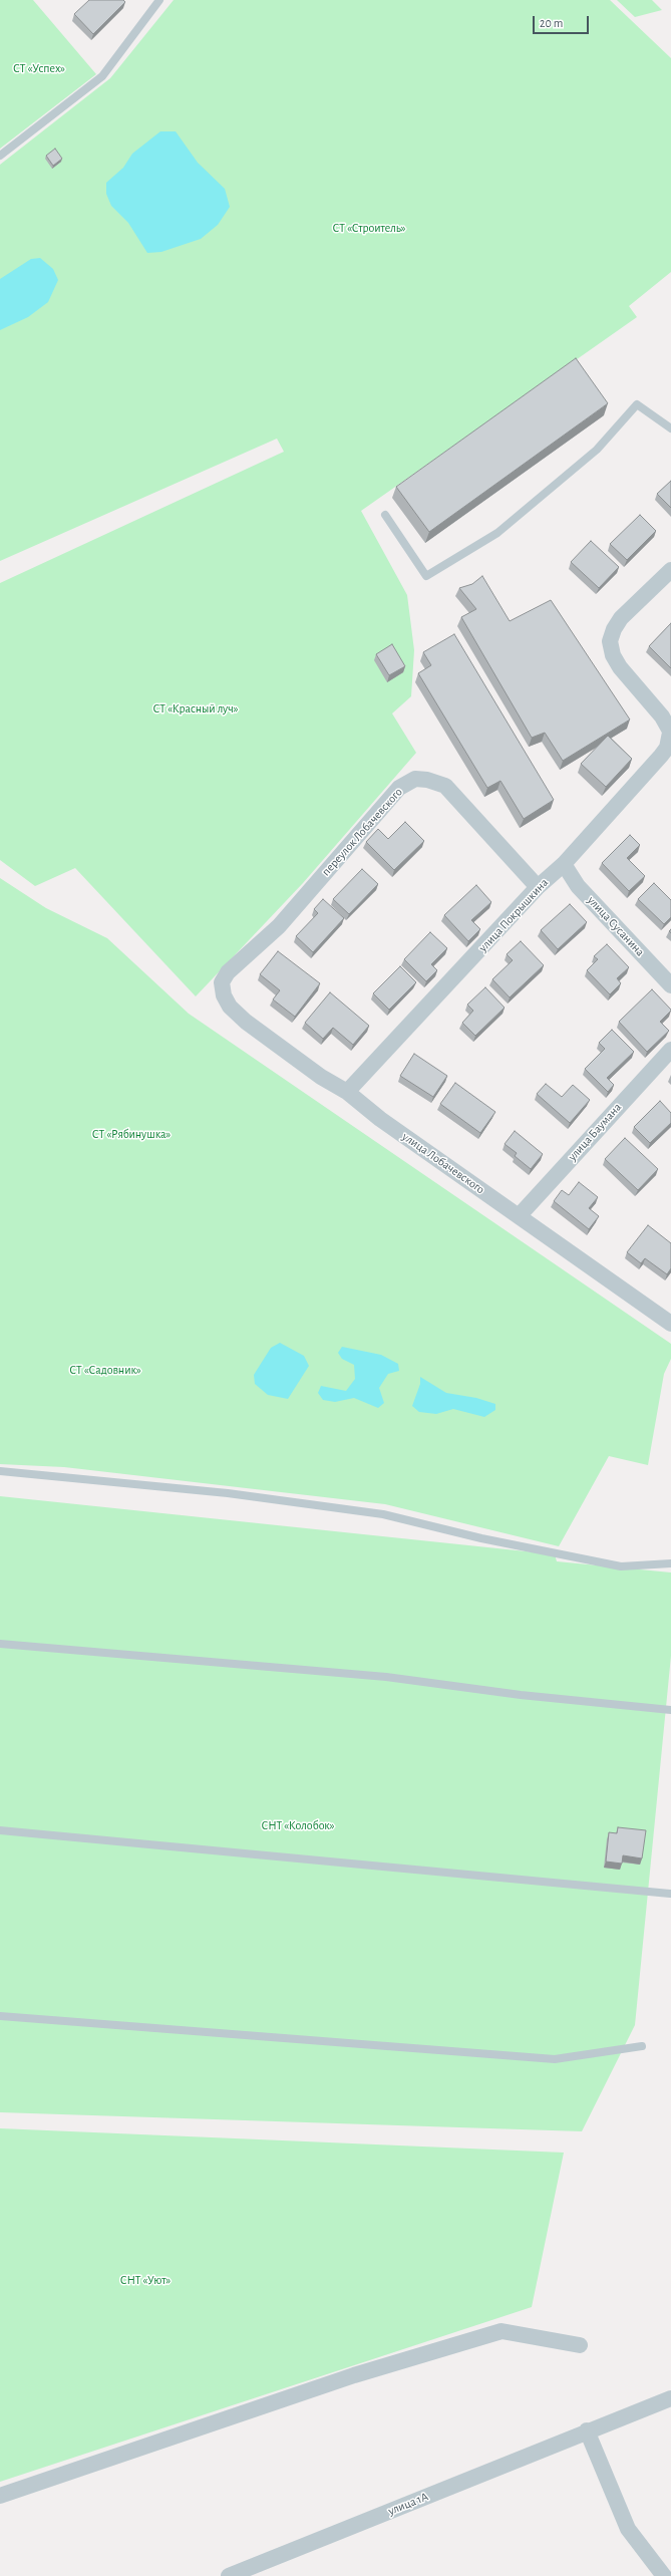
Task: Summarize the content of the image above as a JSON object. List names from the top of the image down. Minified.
{"streets":{"street":["переулок Лобачевского","улица Покрышкина","улица Сусанина","улица Баумана","улица Лобачевского","улица 1А"]},"crossings":[["переулок Лобачевского","улица Покрышкина"],["переулок Лобачевского","улица Лобачевского"],["улица Покрышкина","улица Сусанина"],["улица Покрышкина","улица Лобачевского"],["улица Баумана","улица Лобачевского"]],"parks":["СТ «Успех»","СТ «Строитель»","СТ «Красный луч»","СТ «Рябинушка»","СТ «Садовник»","СНТ «Колобок»","СНТ «Уют»"],"scale_bar":"20 m"}
